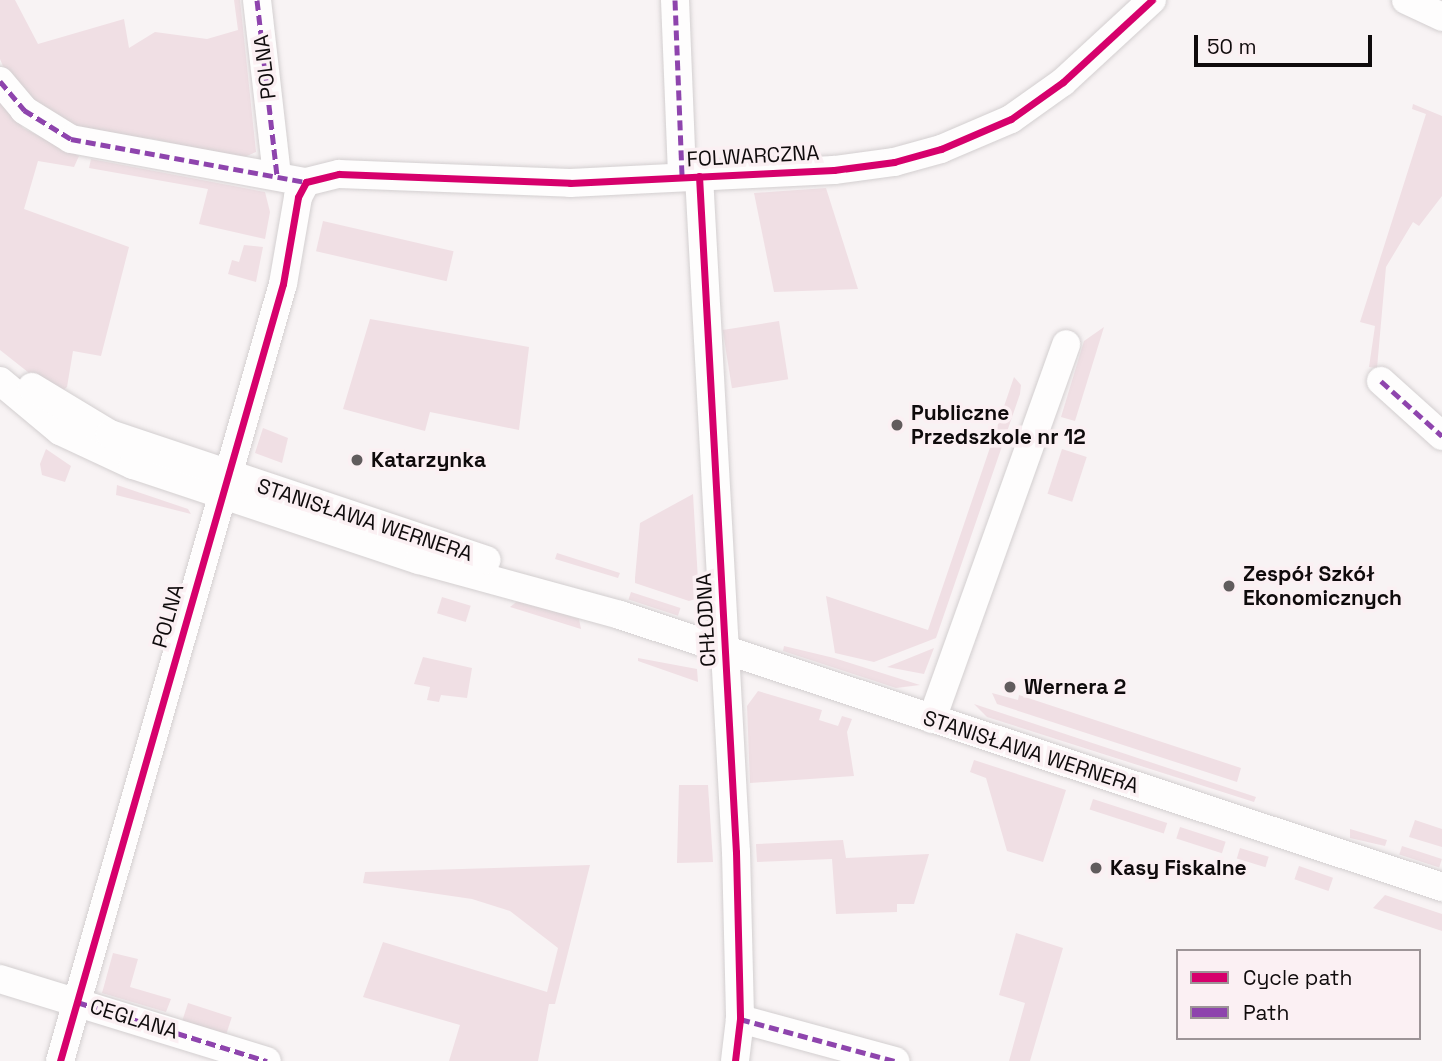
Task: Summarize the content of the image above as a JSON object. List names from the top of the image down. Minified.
{"streets":{"street":["POLNA","FOLWARCZNA","STANISŁAWA WERNERA","CHŁODNA","CEGLANA"]},"crossings":[["POLNA","FOLWARCZNA"],["POLNA","STANISŁAWA WERNERA"],["POLNA","CEGLANA"],["FOLWARCZNA","CHŁODNA"],["STANISŁAWA WERNERA","CHŁODNA"]],"places":["Publiczne Przedszkole nr 12","Katarzynka","Zespół Szkół Ekonomicznych","Wernera 2","Kasy Fiskalne"],"legend":["Cycle path","Path"],"scale_bar":"50 m"}
